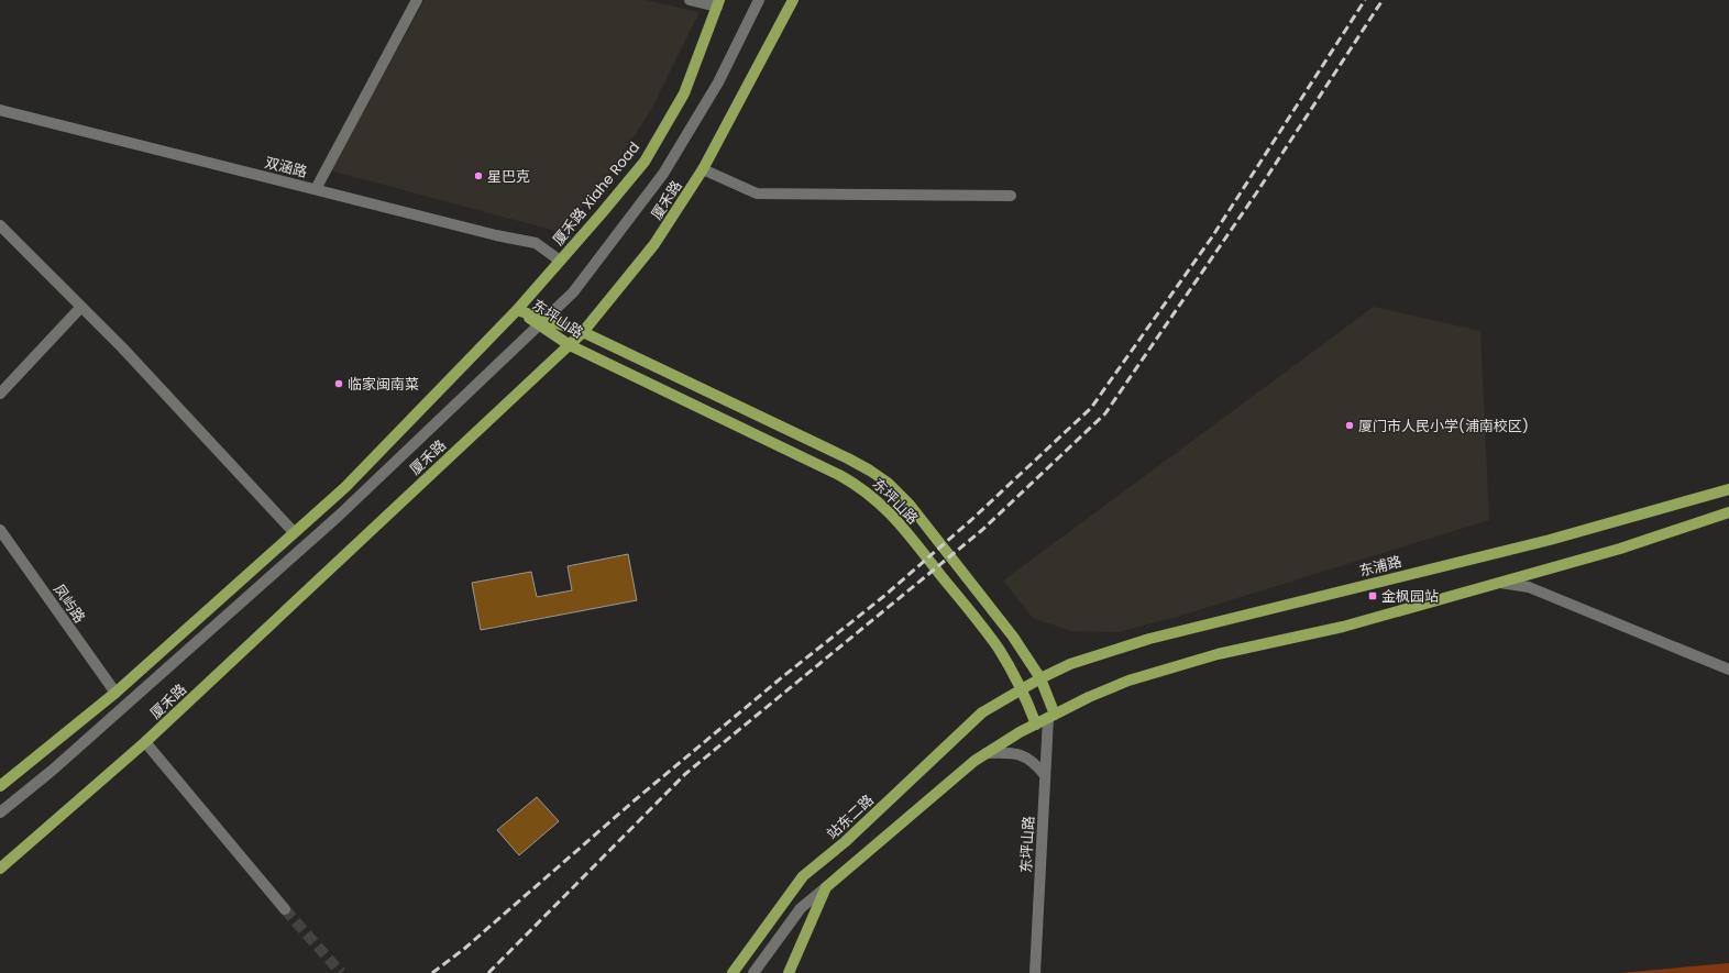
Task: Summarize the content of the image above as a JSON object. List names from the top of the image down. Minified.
{"streets":{"main road":["厦禾路 Xiahe Road","厦禾路","东坪山路","东浦路","站东二路"],"street":["双涵路","凤屿路"]},"crossings":[["双涵路","厦禾路 Xiahe Road"],["厦禾路","东坪山路"],["东坪山路","东浦路"],["东坪山路","站东二路"],["东浦路","站东二路"]],"places":{"other":["星巴克","临家闽南菜","厦门市人民小学(浦南校区)"],"transit":["金枫园站"]}}
